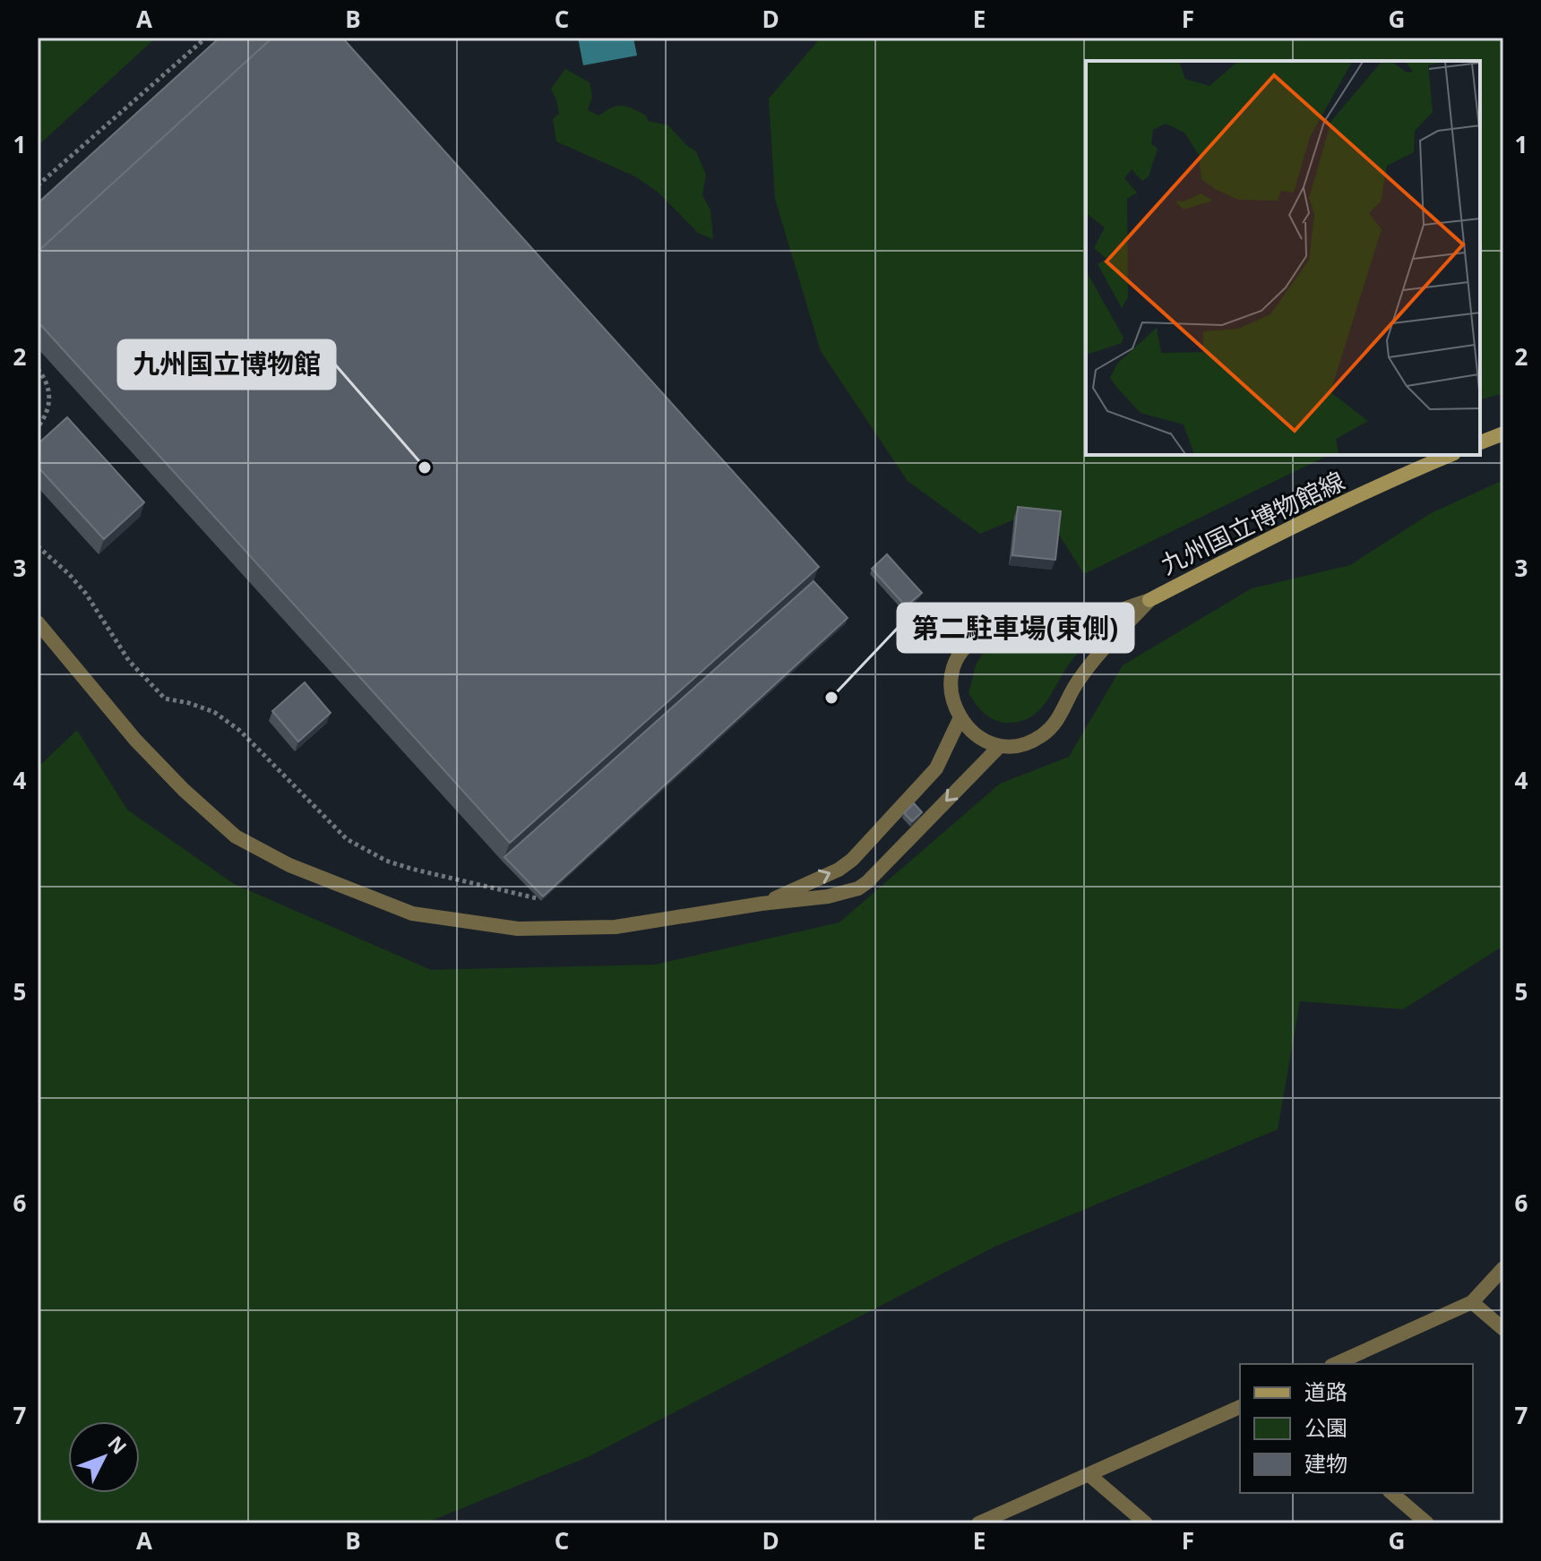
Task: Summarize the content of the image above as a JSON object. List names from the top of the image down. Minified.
{"streets":{"main road":["九州国立博物館線"]},"places":["九州国立博物館","第二駐車場(東側)"],"legend":["道路","公園","建物"],"north":"top right","grid":{"columns":["A","B","C","D","E","F","G"],"rows":["1","2","3","4","5","6","7"]}}
